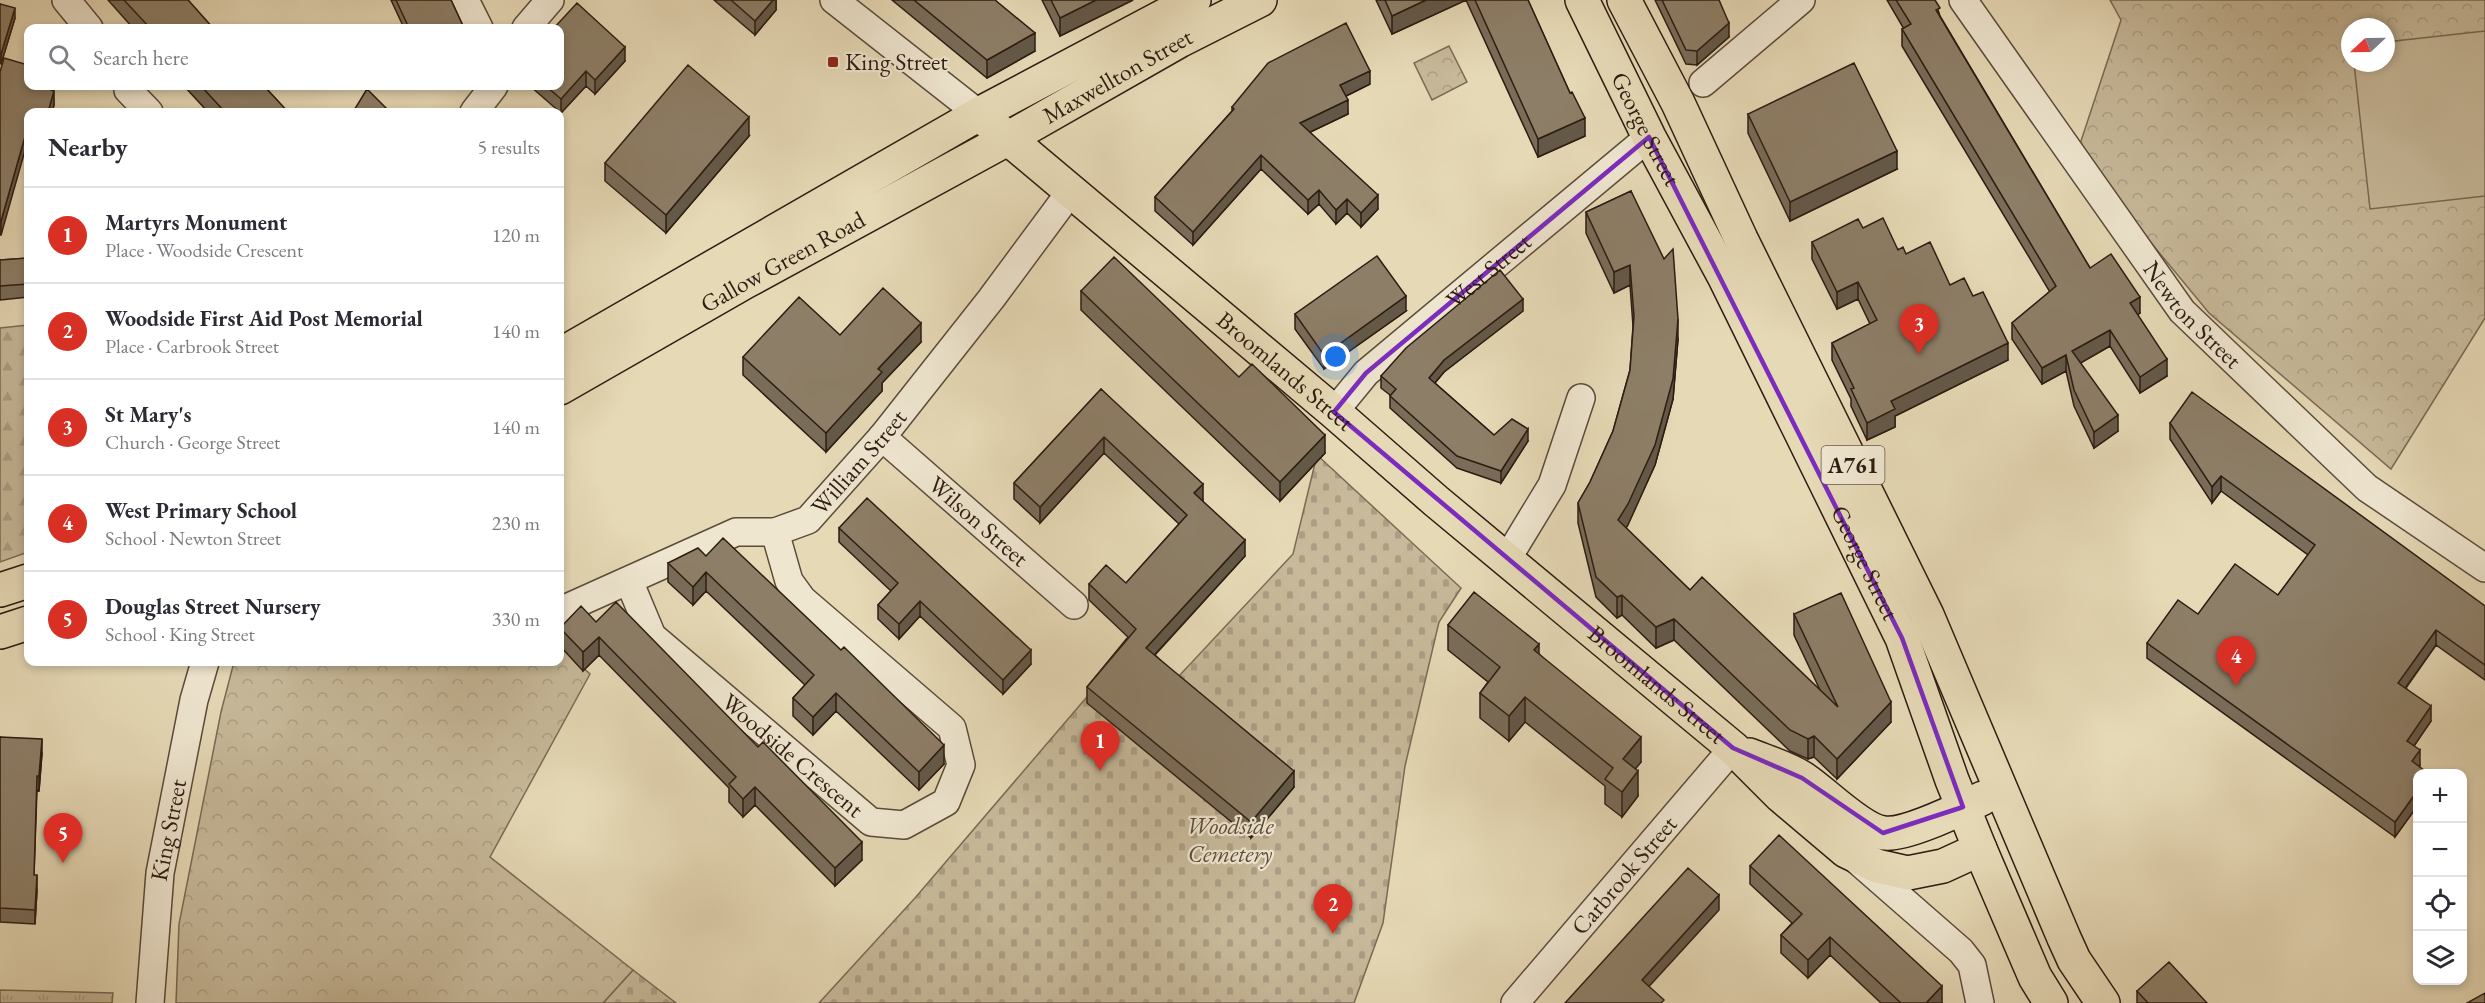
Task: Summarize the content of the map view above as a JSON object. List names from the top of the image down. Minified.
{"streets":{"main road":["Maxwellton Street","George Street","Gallow Green Road","Broomlands Street","A761"],"street":["West Street","Newton Street","William Street","Wilson Street","Woodside Crescent","King Street","Carbrook Street"]},"crossings":[["Maxwellton Street","Gallow Green Road"],["Maxwellton Street","Broomlands Street"],["George Street","West Street"],["George Street","Broomlands Street"],["Gallow Green Road","Broomlands Street"],["West Street","Broomlands Street"],["Broomlands Street","William Street"],["Broomlands Street","Carbrook Street"],["William Street","Wilson Street"],["William Street","Woodside Crescent"]],"parks":["Woodside Cemetery"],"places":{"transit":["King Street"]},"north":"left","page":{"search":"Search here","heading":["Nearby","5 results"],"list":[{"mark":"1","name":"Martyrs Monument","note":"Place · Woodside Crescent","value":"120 m"},{"mark":"2","name":"Woodside First Aid Post Memorial","note":"Place · Carbrook Street","value":"140 m"},{"mark":"3","name":"St Mary's","note":"Church · George Street","value":"140 m"},{"mark":"4","name":"West Primary School","note":"School · Newton Street","value":"230 m"},{"mark":"5","name":"Douglas Street Nursery","note":"School · King Street","value":"330 m"}],"pins":["3","4","1","5","2"],"map_buttons":["+","−"]}}
